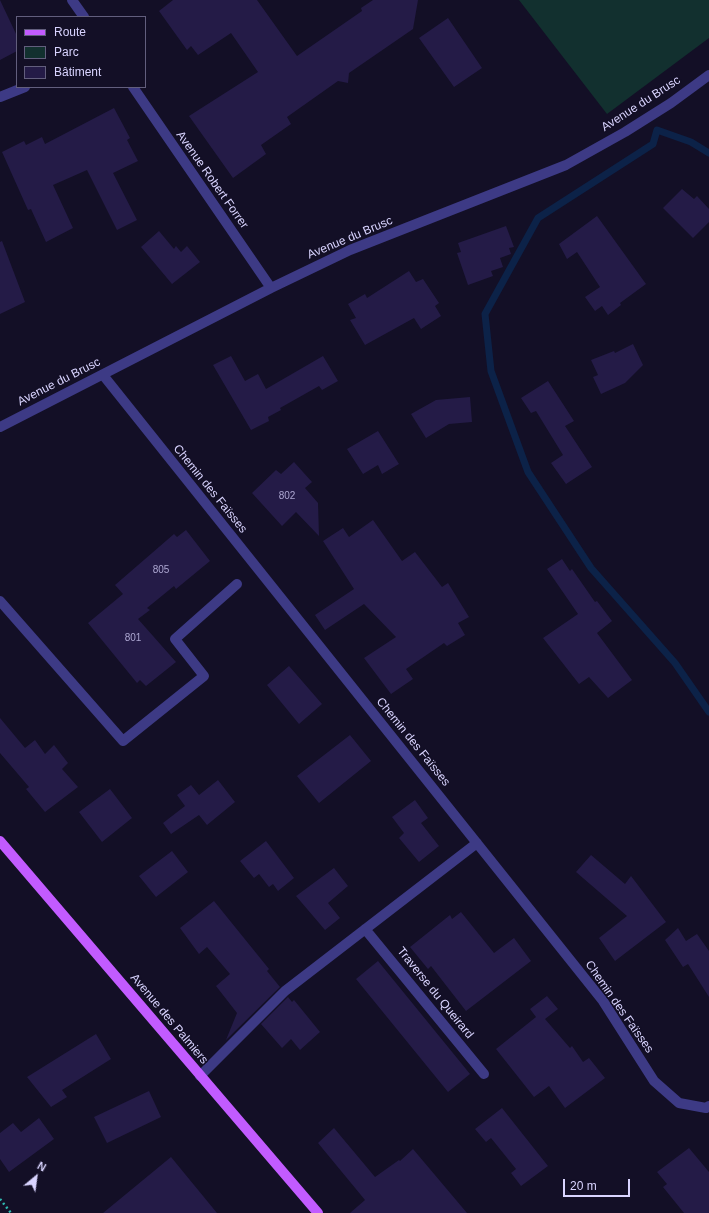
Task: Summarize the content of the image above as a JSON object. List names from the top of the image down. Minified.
{"streets":{"main road":["Avenue des Palmiers"],"street":["Avenue du Brusc","Avenue Robert Forrer","Chemin des Faïsses","Traverse du Queirard"]},"crossings":[["Avenue du Brusc","Avenue Robert Forrer"],["Avenue du Brusc","Chemin des Faïsses"]],"house_numbers":["802","805","801"],"legend":["Route","Parc","Bâtiment"],"scale_bar":"20 m","north":"top right"}
